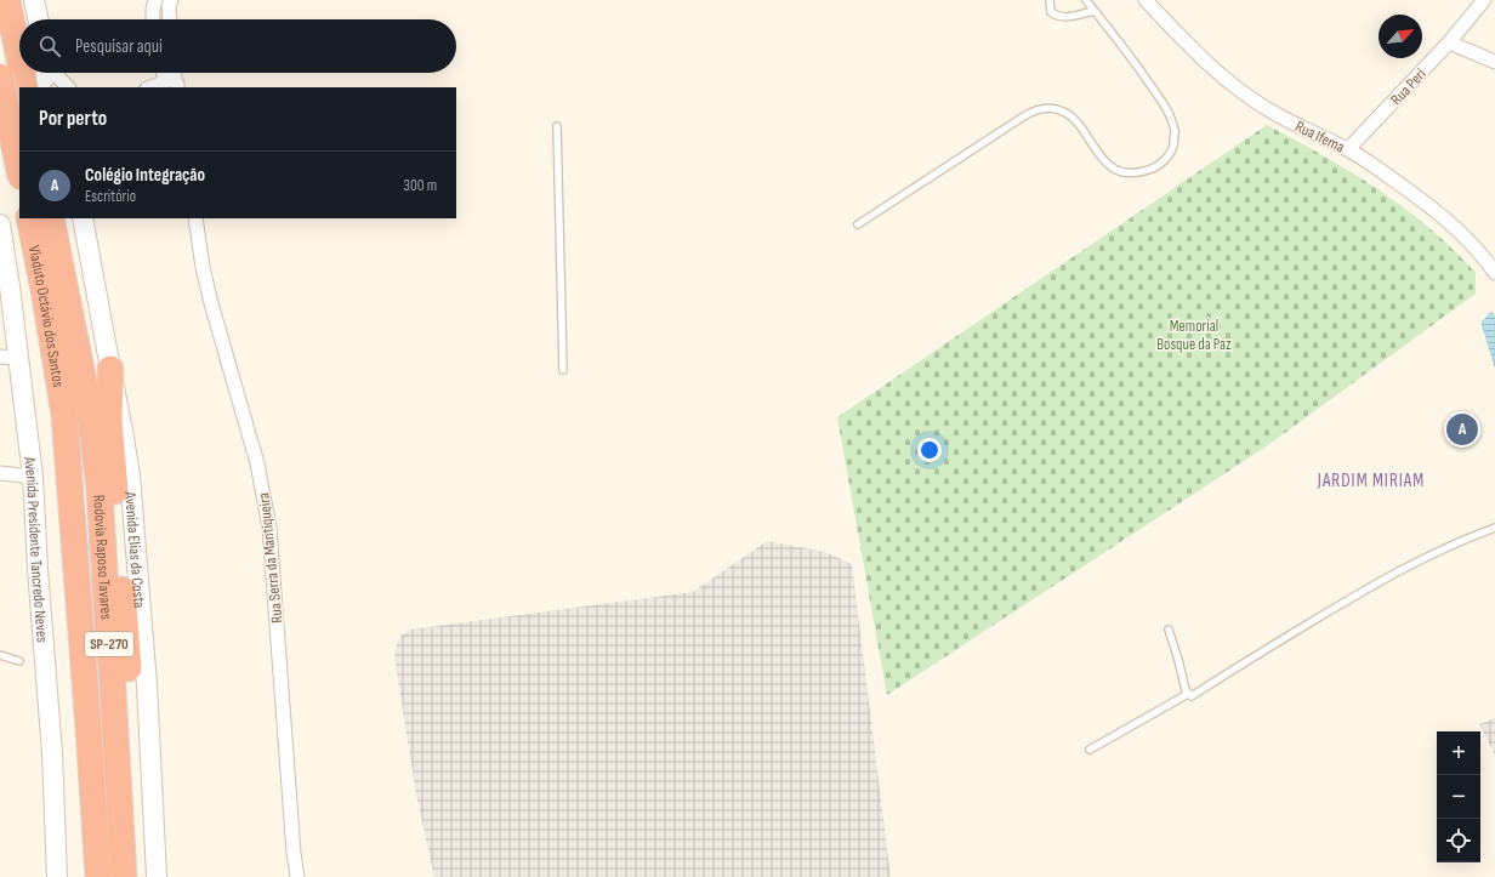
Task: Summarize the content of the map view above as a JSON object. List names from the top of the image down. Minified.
{"streets":{"highway":["Viaduto Octávio dos Santos","Rodovia Raposo Tavares","SP-270"],"main road":["Avenida Presidente Tancredo Neves","Avenida Elias da Costa"],"street":["Rua Peri","Rua Ifema","Rua Serra da Mantiqueira"]},"crossings":[["Rua Peri","Rua Ifema"],["Viaduto Octávio dos Santos","Rodovia Raposo Tavares"]],"districts":["JARDIM MIRIAM"],"parks":["Memorial Bosque da Paz"],"north":"top right","page":{"search":"Pesquisar aqui","heading":"Por perto","list":[{"mark":"A","name":"Colégio Integração","note":"Escritório","value":"300 m"}],"pins":"A","map_buttons":["+","−"]}}
